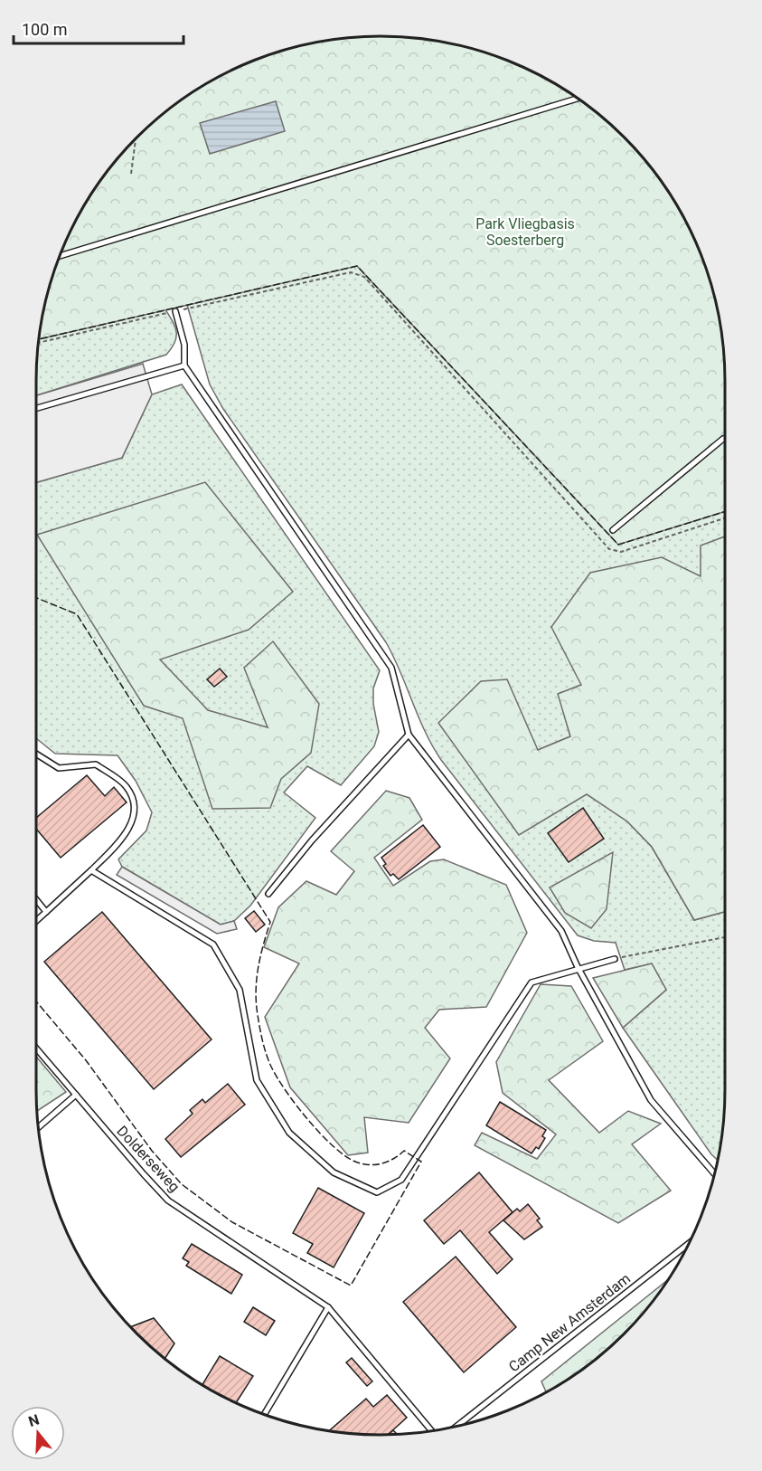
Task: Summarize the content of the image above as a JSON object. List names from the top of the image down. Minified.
{"streets":{"lane":["Dolderseweg","Camp New Amsterdam"]},"parks":["Park Vliegbasis Soesterberg"],"scale_bar":"100 m","north":"top"}
